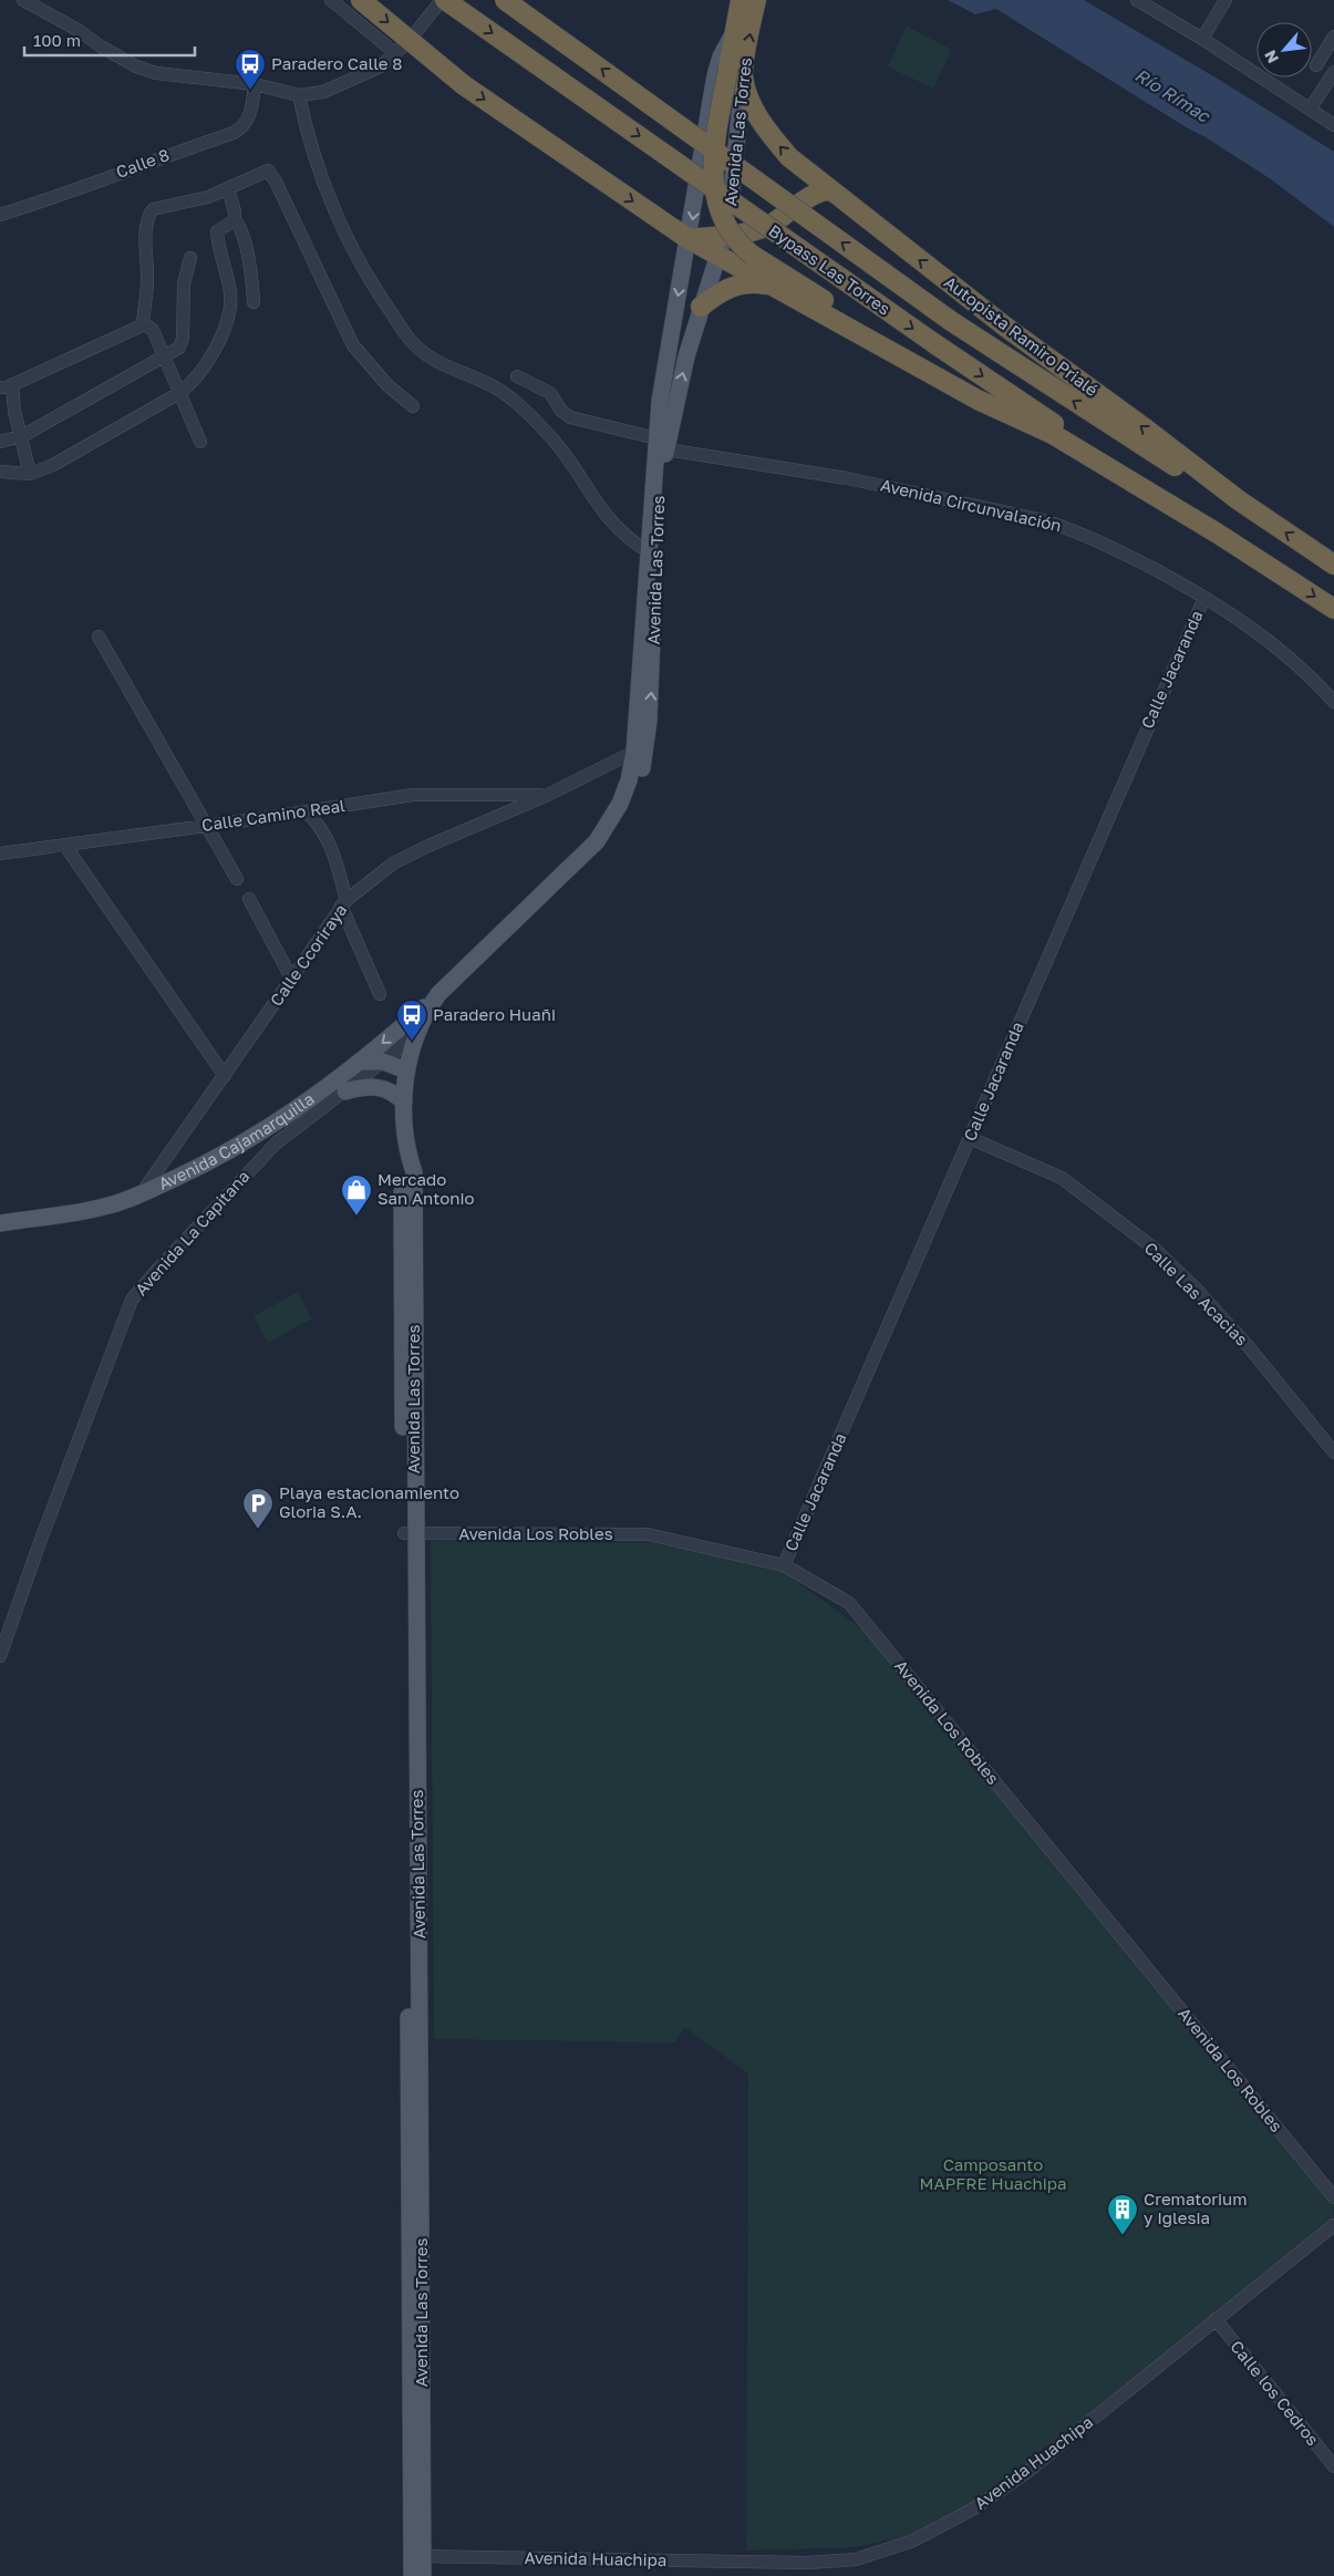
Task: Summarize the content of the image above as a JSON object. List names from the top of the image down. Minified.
{"streets":{"highway":["Avenida Las Torres","Bypass Las Torres","Autopista Ramiro Prialé"],"main road":["Avenida Cajamarquilla"],"street":["Calle 8","Avenida Circunvalación","Calle Jacaranda","Calle Camino Real","Calle Ccoriraya","Avenida La Capitana","Calle Las Acacias","Avenida Los Robles","Calle los Cedros","Avenida Huachipa"]},"crossings":[["Avenida Las Torres","Autopista Ramiro Prialé"],["Avenida Las Torres","Avenida Circunvalación"],["Avenida Las Torres","Calle Ccoriraya"],["Avenida Las Torres","Avenida Cajamarquilla"],["Avenida Las Torres","Avenida La Capitana"],["Avenida Las Torres","Avenida Los Robles"],["Avenida Las Torres","Avenida Huachipa"],["Bypass Las Torres","Autopista Ramiro Prialé"],["Avenida Circunvalación","Calle Jacaranda"],["Calle Jacaranda","Calle Las Acacias"],["Calle Jacaranda","Avenida Los Robles"],["Calle Camino Real","Calle Ccoriraya"],["Calle Ccoriraya","Avenida Cajamarquilla"],["Calle los Cedros","Avenida Huachipa"]],"water":["Río Rímac"],"parks":["Camposanto MAPFRE Huachipa"],"places":{"bus stop":["Paradero Calle 8","Paradero Huañi"],"shop":["Mercado San Antonio"],"parking":["Playa estacionamiento Gloria S.A."],"building":["Crematorium y Iglesia"]},"scale_bar":"100 m","north":"bottom left"}
